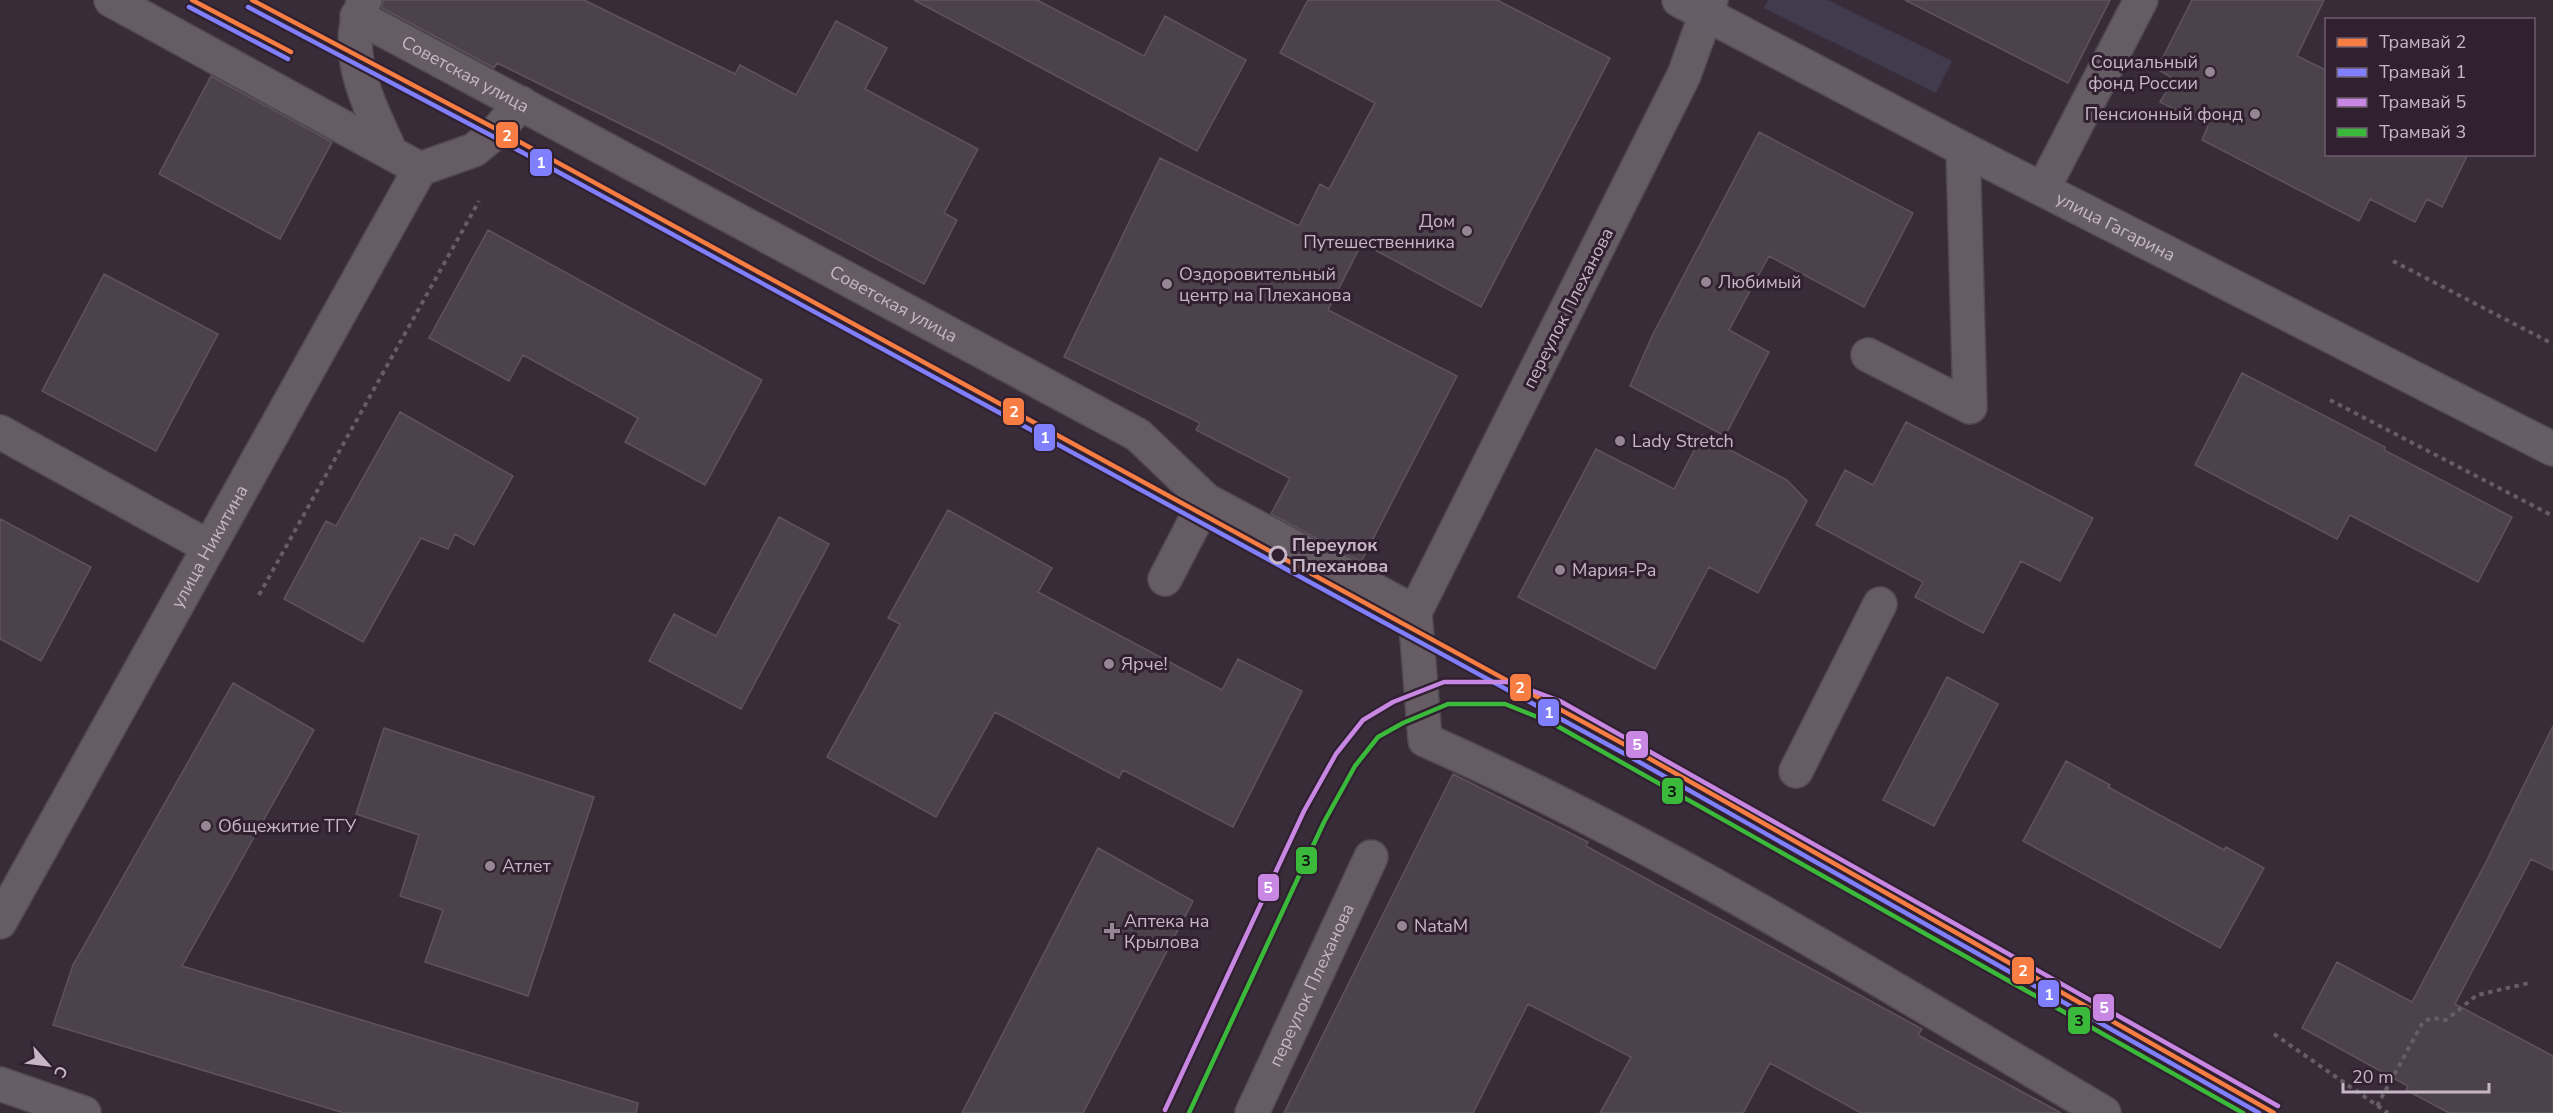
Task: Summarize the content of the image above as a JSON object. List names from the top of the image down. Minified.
{"streets":{"main road":["улица Гагарина"],"street":["Советская улица","переулок Плеханова","улица Никитина"]},"crossings":[["Советская улица","переулок Плеханова"],["улица Гагарина","переулок Плеханова"]],"places":{"other":["Социальный фонд России","Пенсионный фонд","Дом Путешественника","Любимый","Оздоровительный центр на Плеханова","Lady Stretch","Переулок Плеханова","Мария-Ра","Ярче!","Общежитие ТГУ","Атлет","NataM"],"health":["Аптека на Крылова"]},"lines":["tram line 2","tram line 1","tram line 5","tram line 3"],"legend":["Трамвай 2","Трамвай 1","Трамвай 5","Трамвай 3"],"scale_bar":"20 m","north":"bottom right"}
